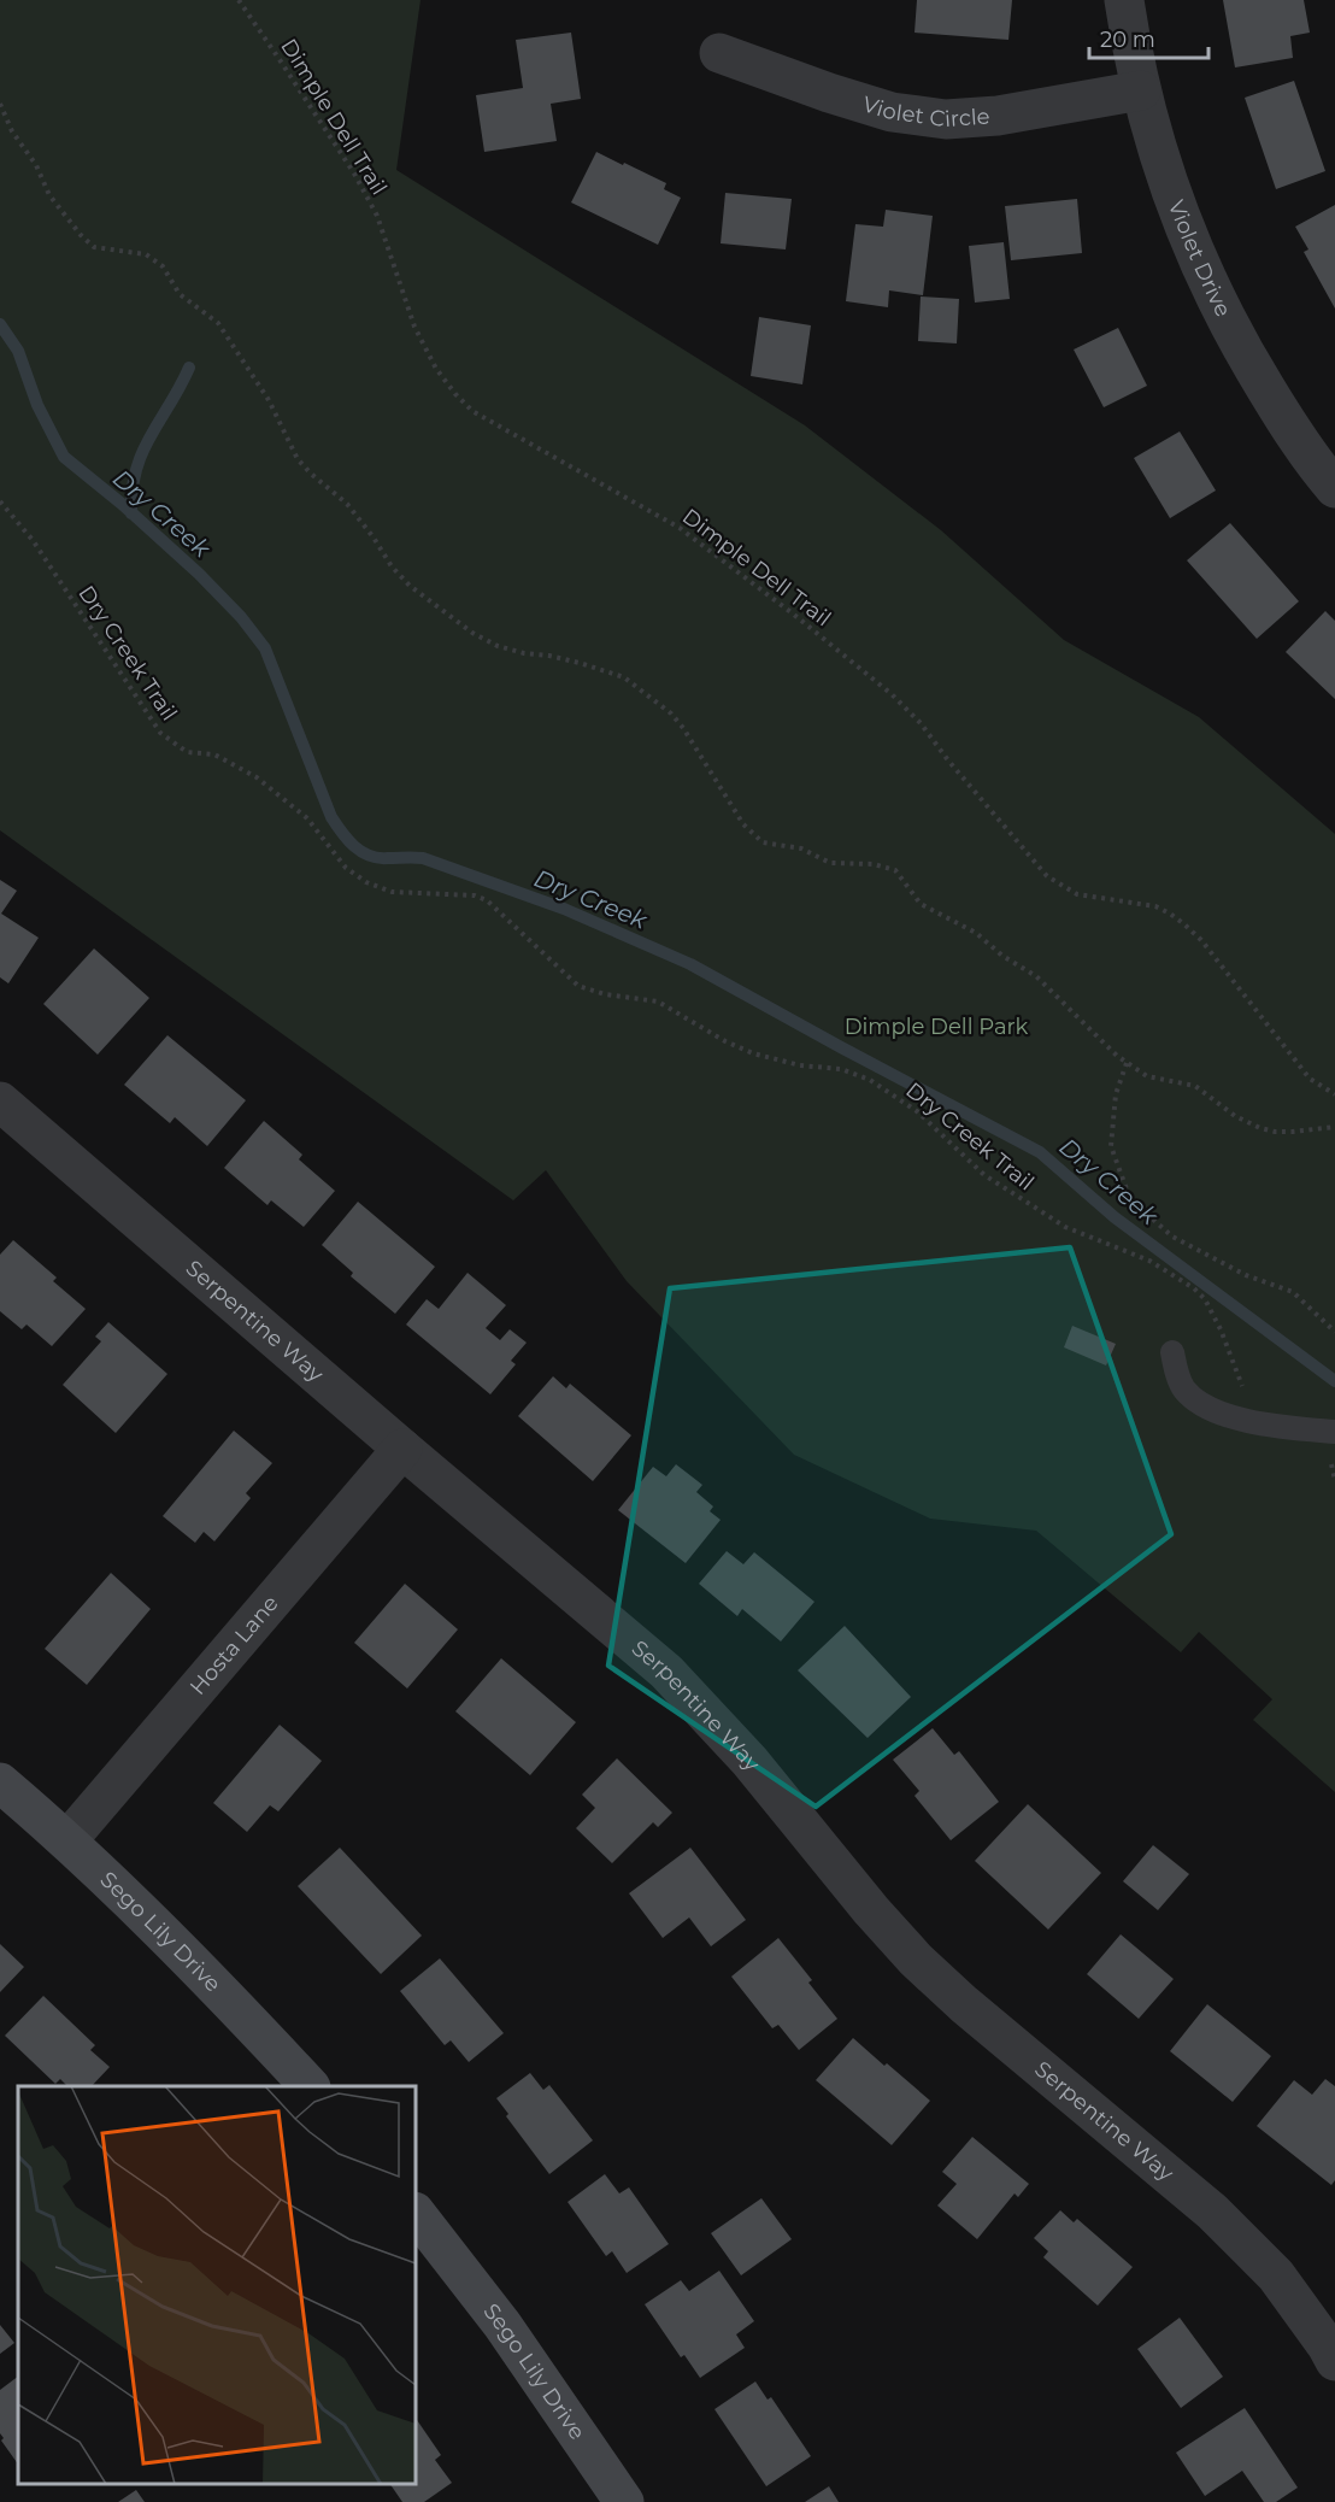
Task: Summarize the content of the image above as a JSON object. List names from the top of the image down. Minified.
{"streets":{"main road":["Sego Lily Drive"],"street":["Violet Circle","Violet Drive","Serpentine Way","Hosta Lane"],"path":["Dimple Dell Trail","Dry Creek Trail"]},"crossings":[["Violet Circle","Violet Drive"],["Serpentine Way","Hosta Lane"],["Hosta Lane","Sego Lily Drive"]],"water":["Dry Creek"],"parks":["Dimple Dell Park"],"scale_bar":"20 m"}
